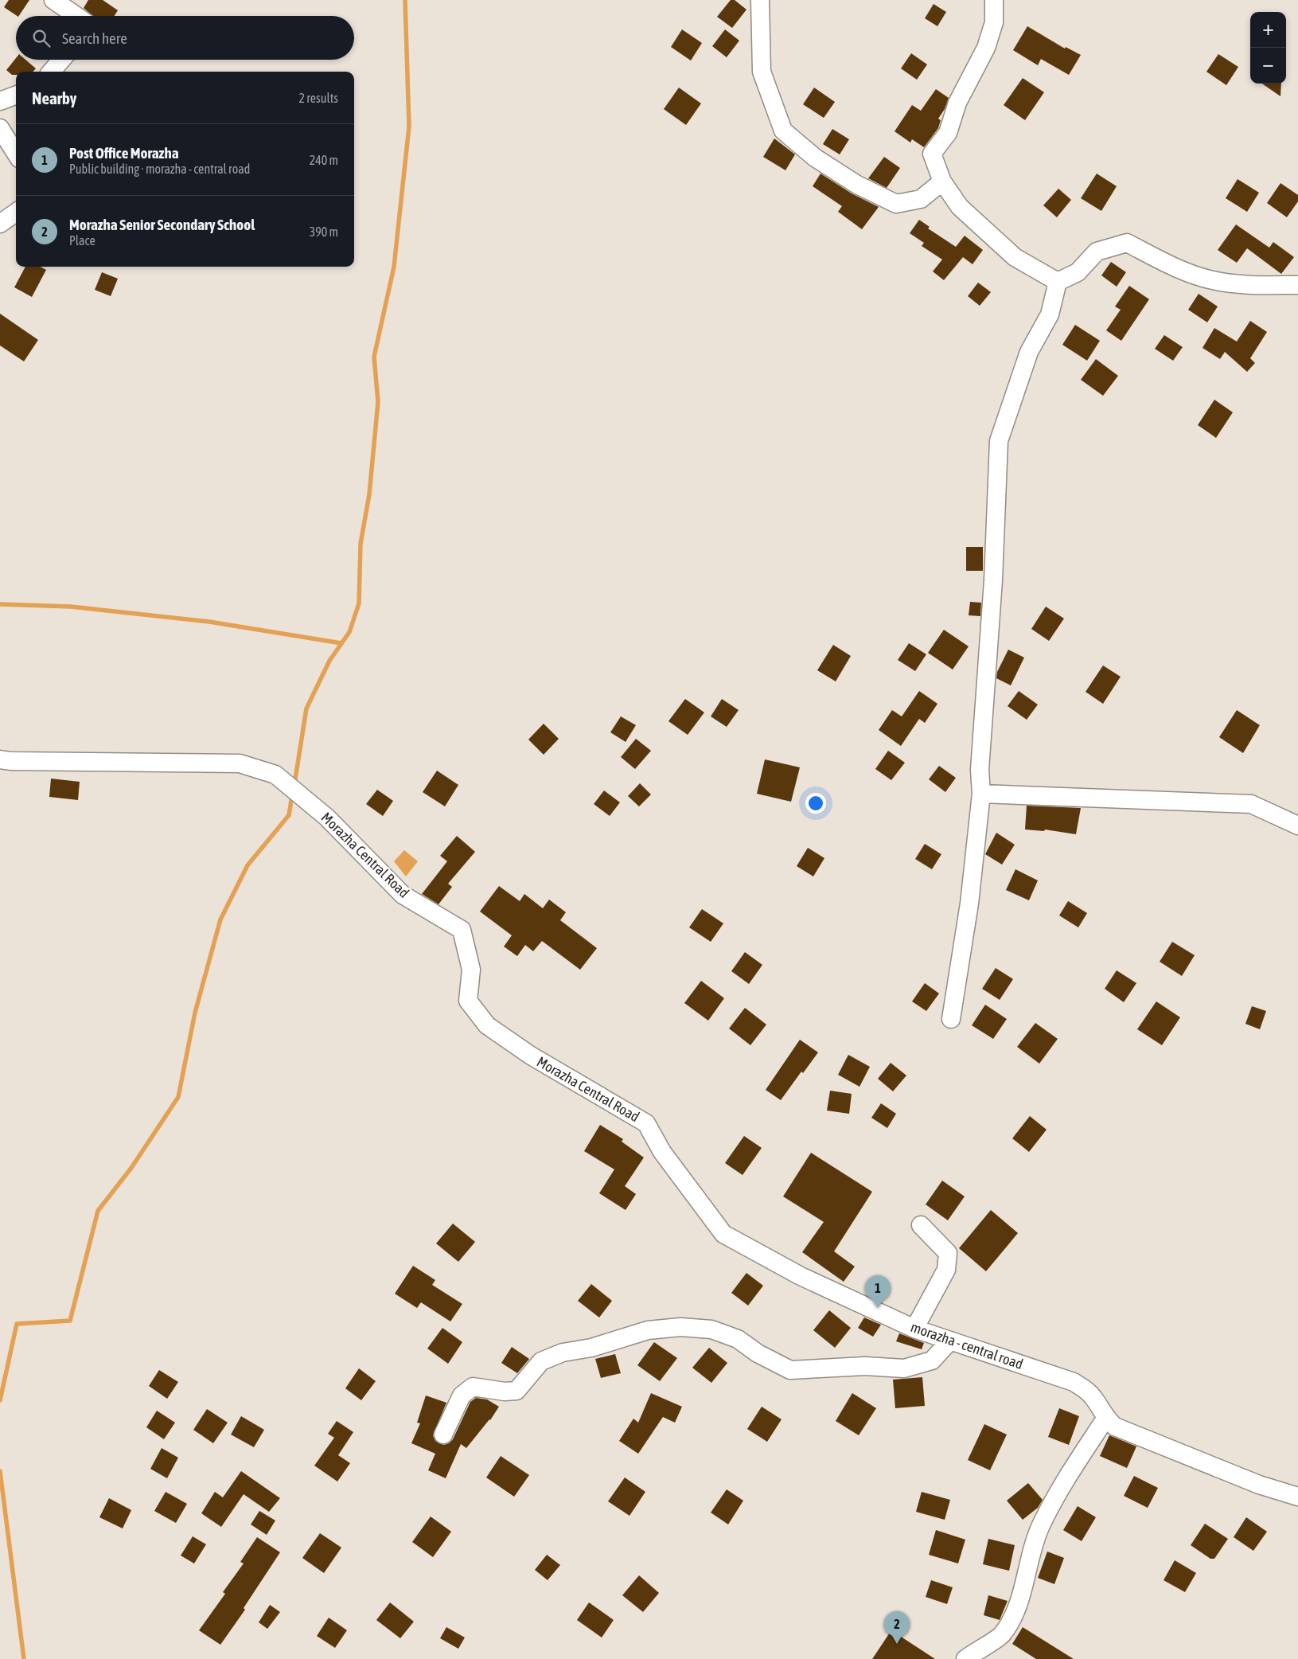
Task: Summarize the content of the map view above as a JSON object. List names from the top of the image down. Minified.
{"streets":{"street":["Morazha Central Road","morazha - central road"]},"crossings":[["Morazha Central Road","morazha - central road"]],"page":{"map_buttons":["+","−"],"search":"Search here","heading":["Nearby","2 results"],"list":[{"mark":"1","name":"Post Office Morazha","note":"Public building · morazha - central road","value":"240 m"},{"mark":"2","name":"Morazha Senior Secondary School","note":"Place","value":"390 m"}],"pins":["1","2"]}}
